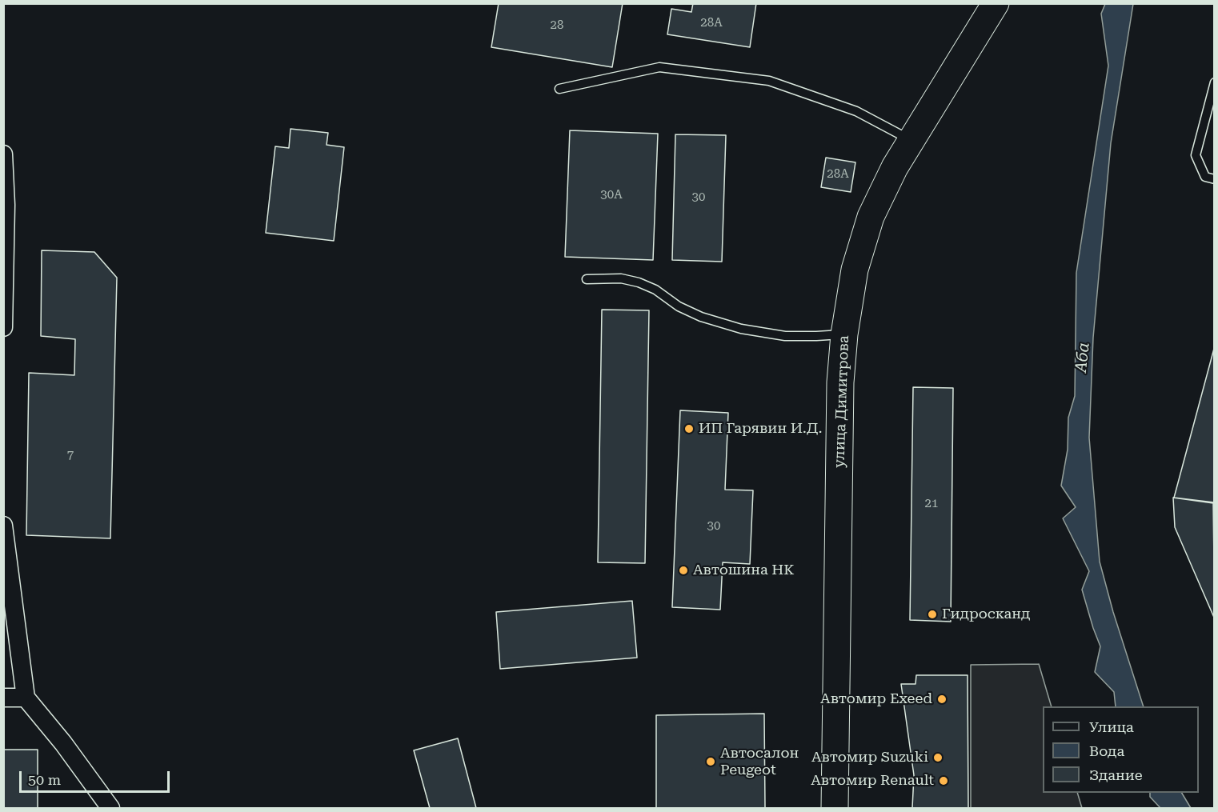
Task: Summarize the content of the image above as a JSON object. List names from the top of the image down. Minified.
{"streets":{"main road":["улица Димитрова"]},"water":["Аба"],"places":["ИП Гарявин И.Д.","Автошина НК","Гидросканд","Автомир Exeed","Автомир Suzuki","Автосалон Peugeot","Автомир Renault"],"house_numbers":["28А","28","28А","30А","30","7","21","30"],"legend":["Улица","Вода","Здание"],"scale_bar":"50 m"}
